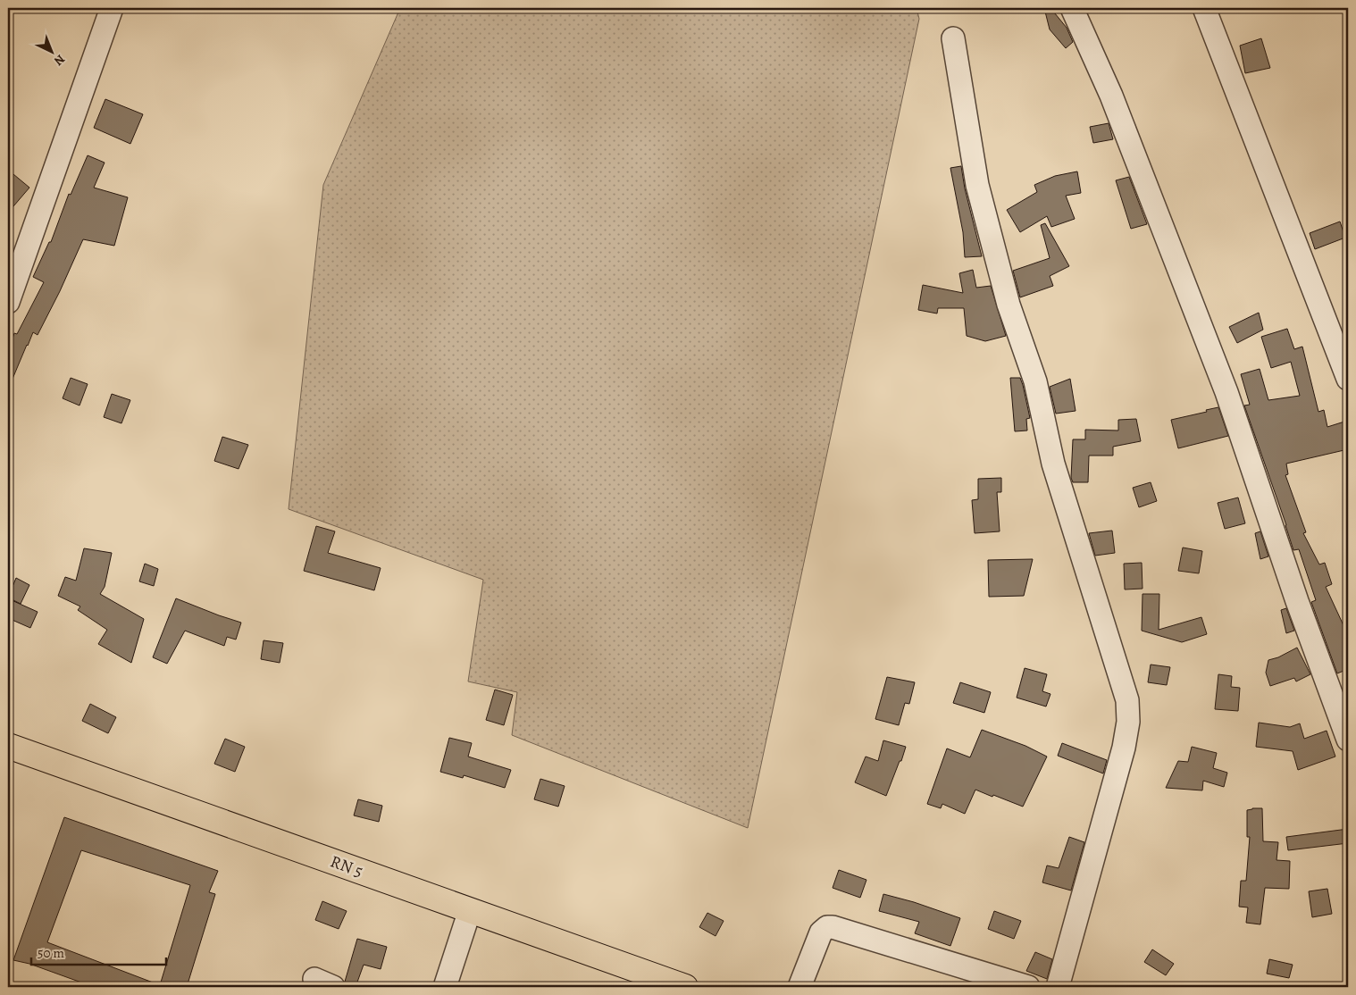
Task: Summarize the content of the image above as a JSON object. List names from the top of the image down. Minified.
{"streets":{"main road":["RN 5"]},"scale_bar":"50 m","north":"bottom right"}
